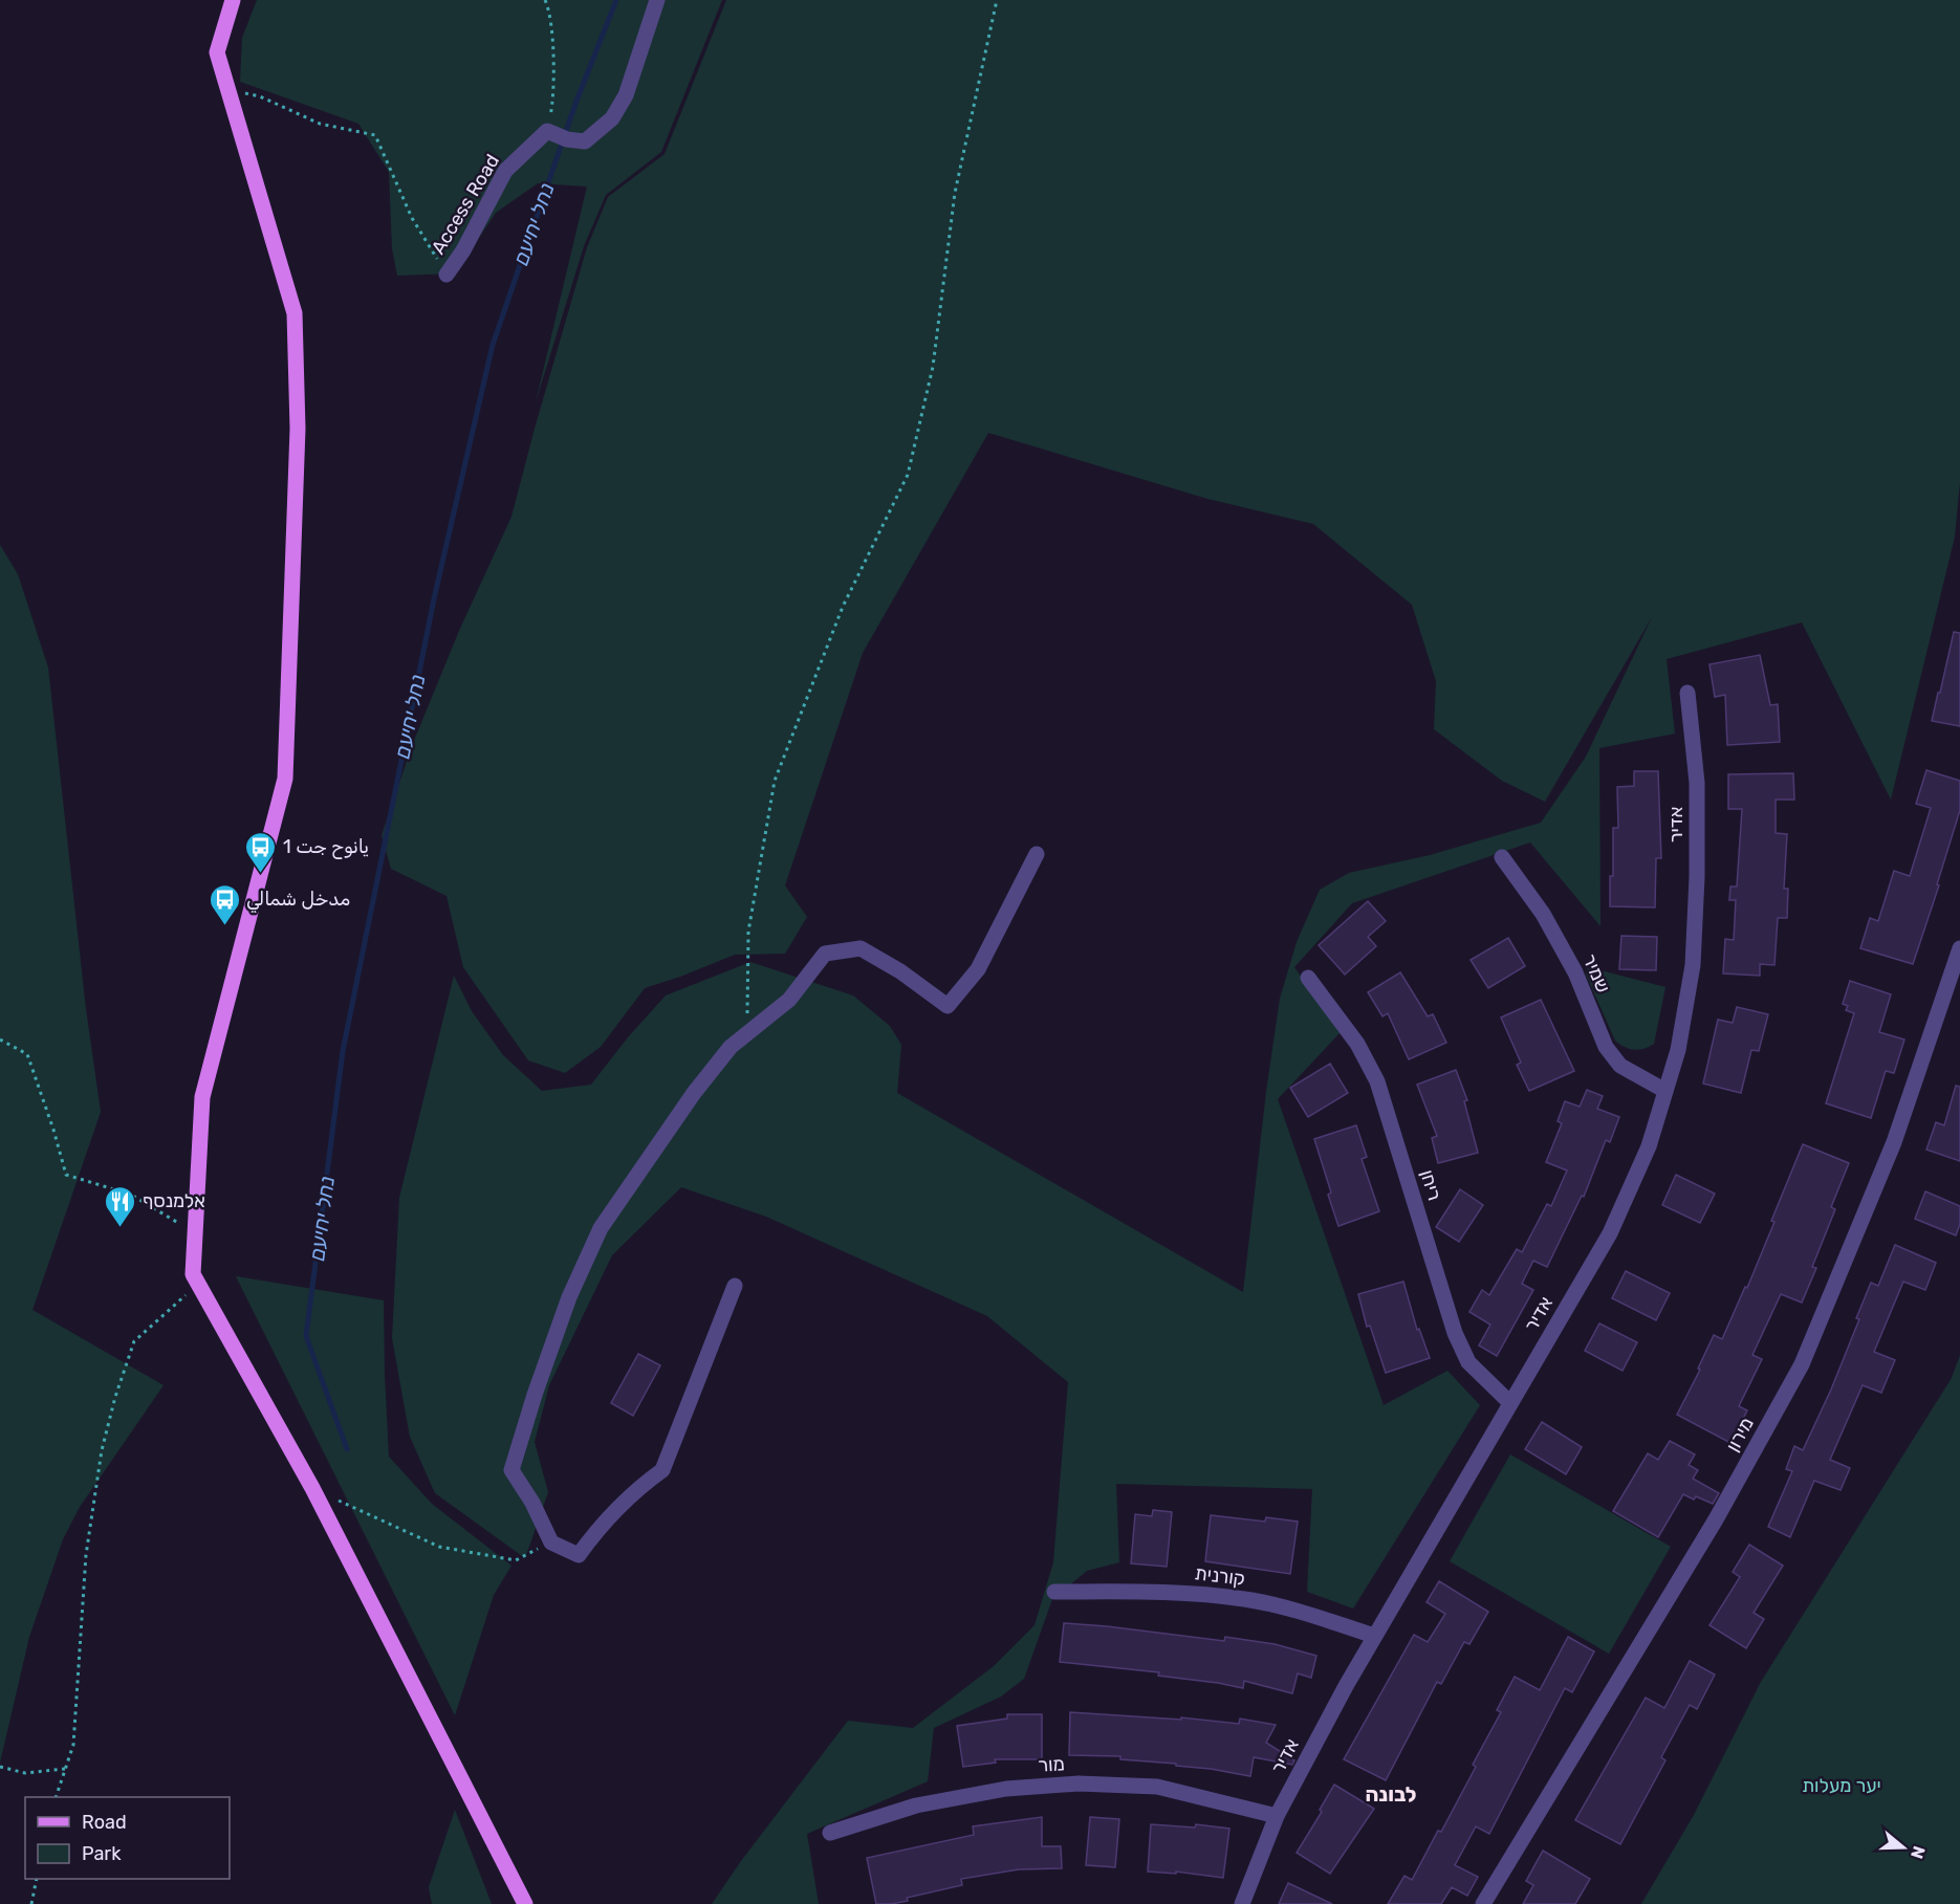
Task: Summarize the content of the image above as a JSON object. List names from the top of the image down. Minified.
{"streets":{"street":["Access Road","אדיר","שמיר","ריחן","מירון","קורנית","מור"]},"crossings":[["אדיר","שמיר"],["אדיר","ריחן"],["אדיר","קורנית"],["אדיר","מור"]],"districts":["לבונה"],"water":["נחל יחיעם"],"parks":["יער מעלות"],"places":{"bus stop":["يانوح جت 1","مدخل شمالي"],"restaurant":["אלמנסף"]},"legend":["Road","Park"],"north":"right"}
